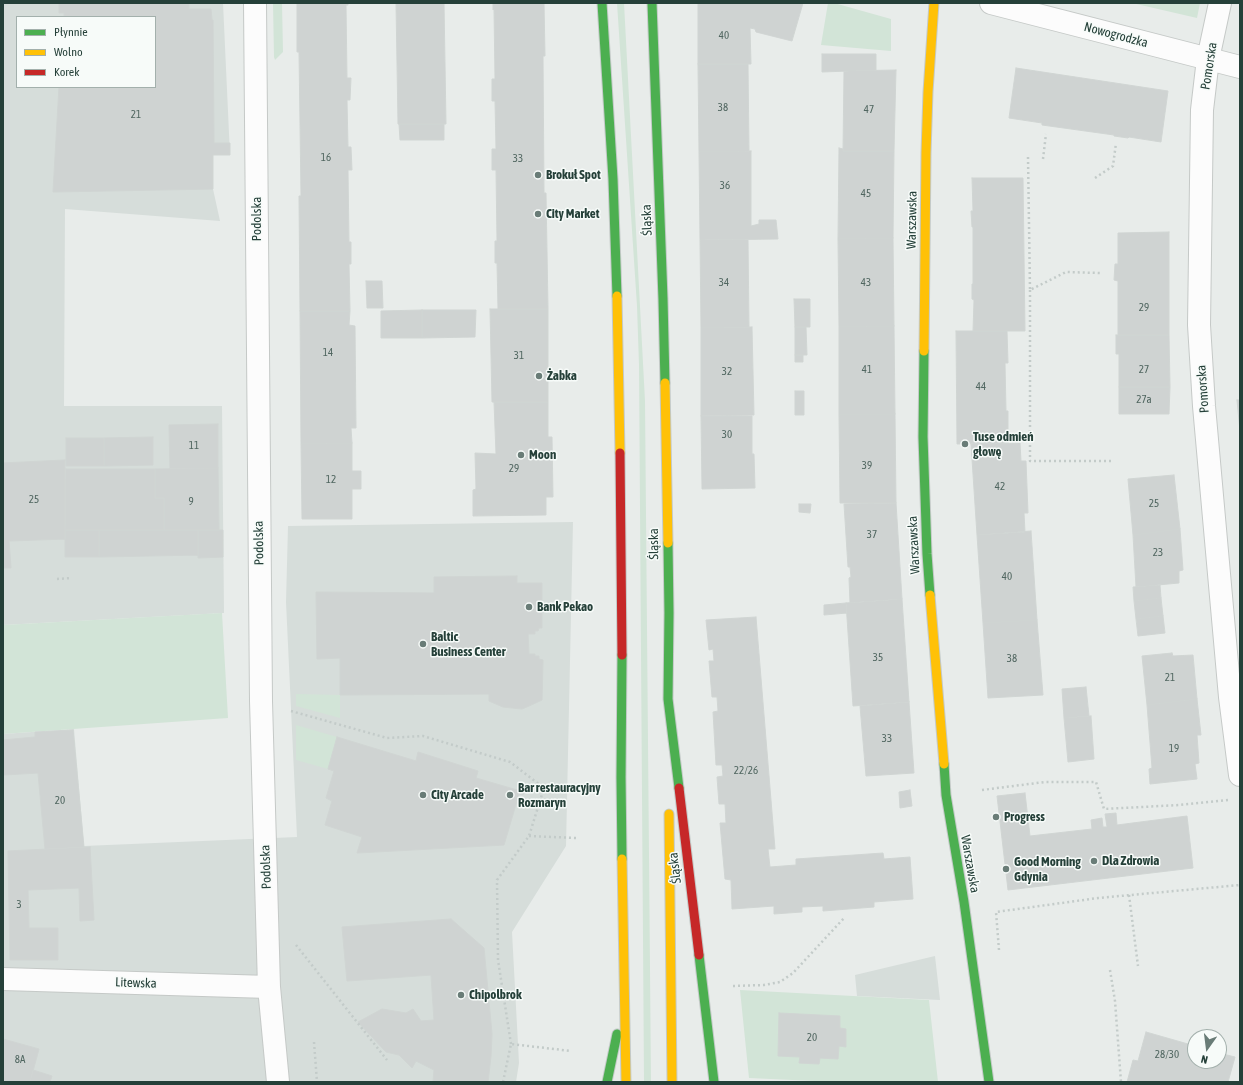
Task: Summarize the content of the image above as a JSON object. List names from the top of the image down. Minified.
{"streets":{"main road":["Śląska","Warszawska"],"street":["Nowogrodzka","Pomorska","Podolska","Litewska"]},"crossings":[["Nowogrodzka","Pomorska"],["Podolska","Litewska"]],"places":["Brokuł Spot","City Market","Żabka","Tuse odmień głowę","Moon","Bank Pekao","Baltic Business Center","City Arcade","Bar restauracyjny Rozmaryn","Progress","Dla Zdrowia","Good Morning Gdynia","Chipolbrok"],"house_numbers":["40","38","47","21","16","33","36","45","34","43","29","14","31","41","27","32","44","27a","30","11","39","29","12","42","25","9","25","37","23","40","35","38","21","33","19","22/26","20","3","20","28/30","8A"],"legend":["Płynnie","Wolno","Korek"],"north":"bottom"}
